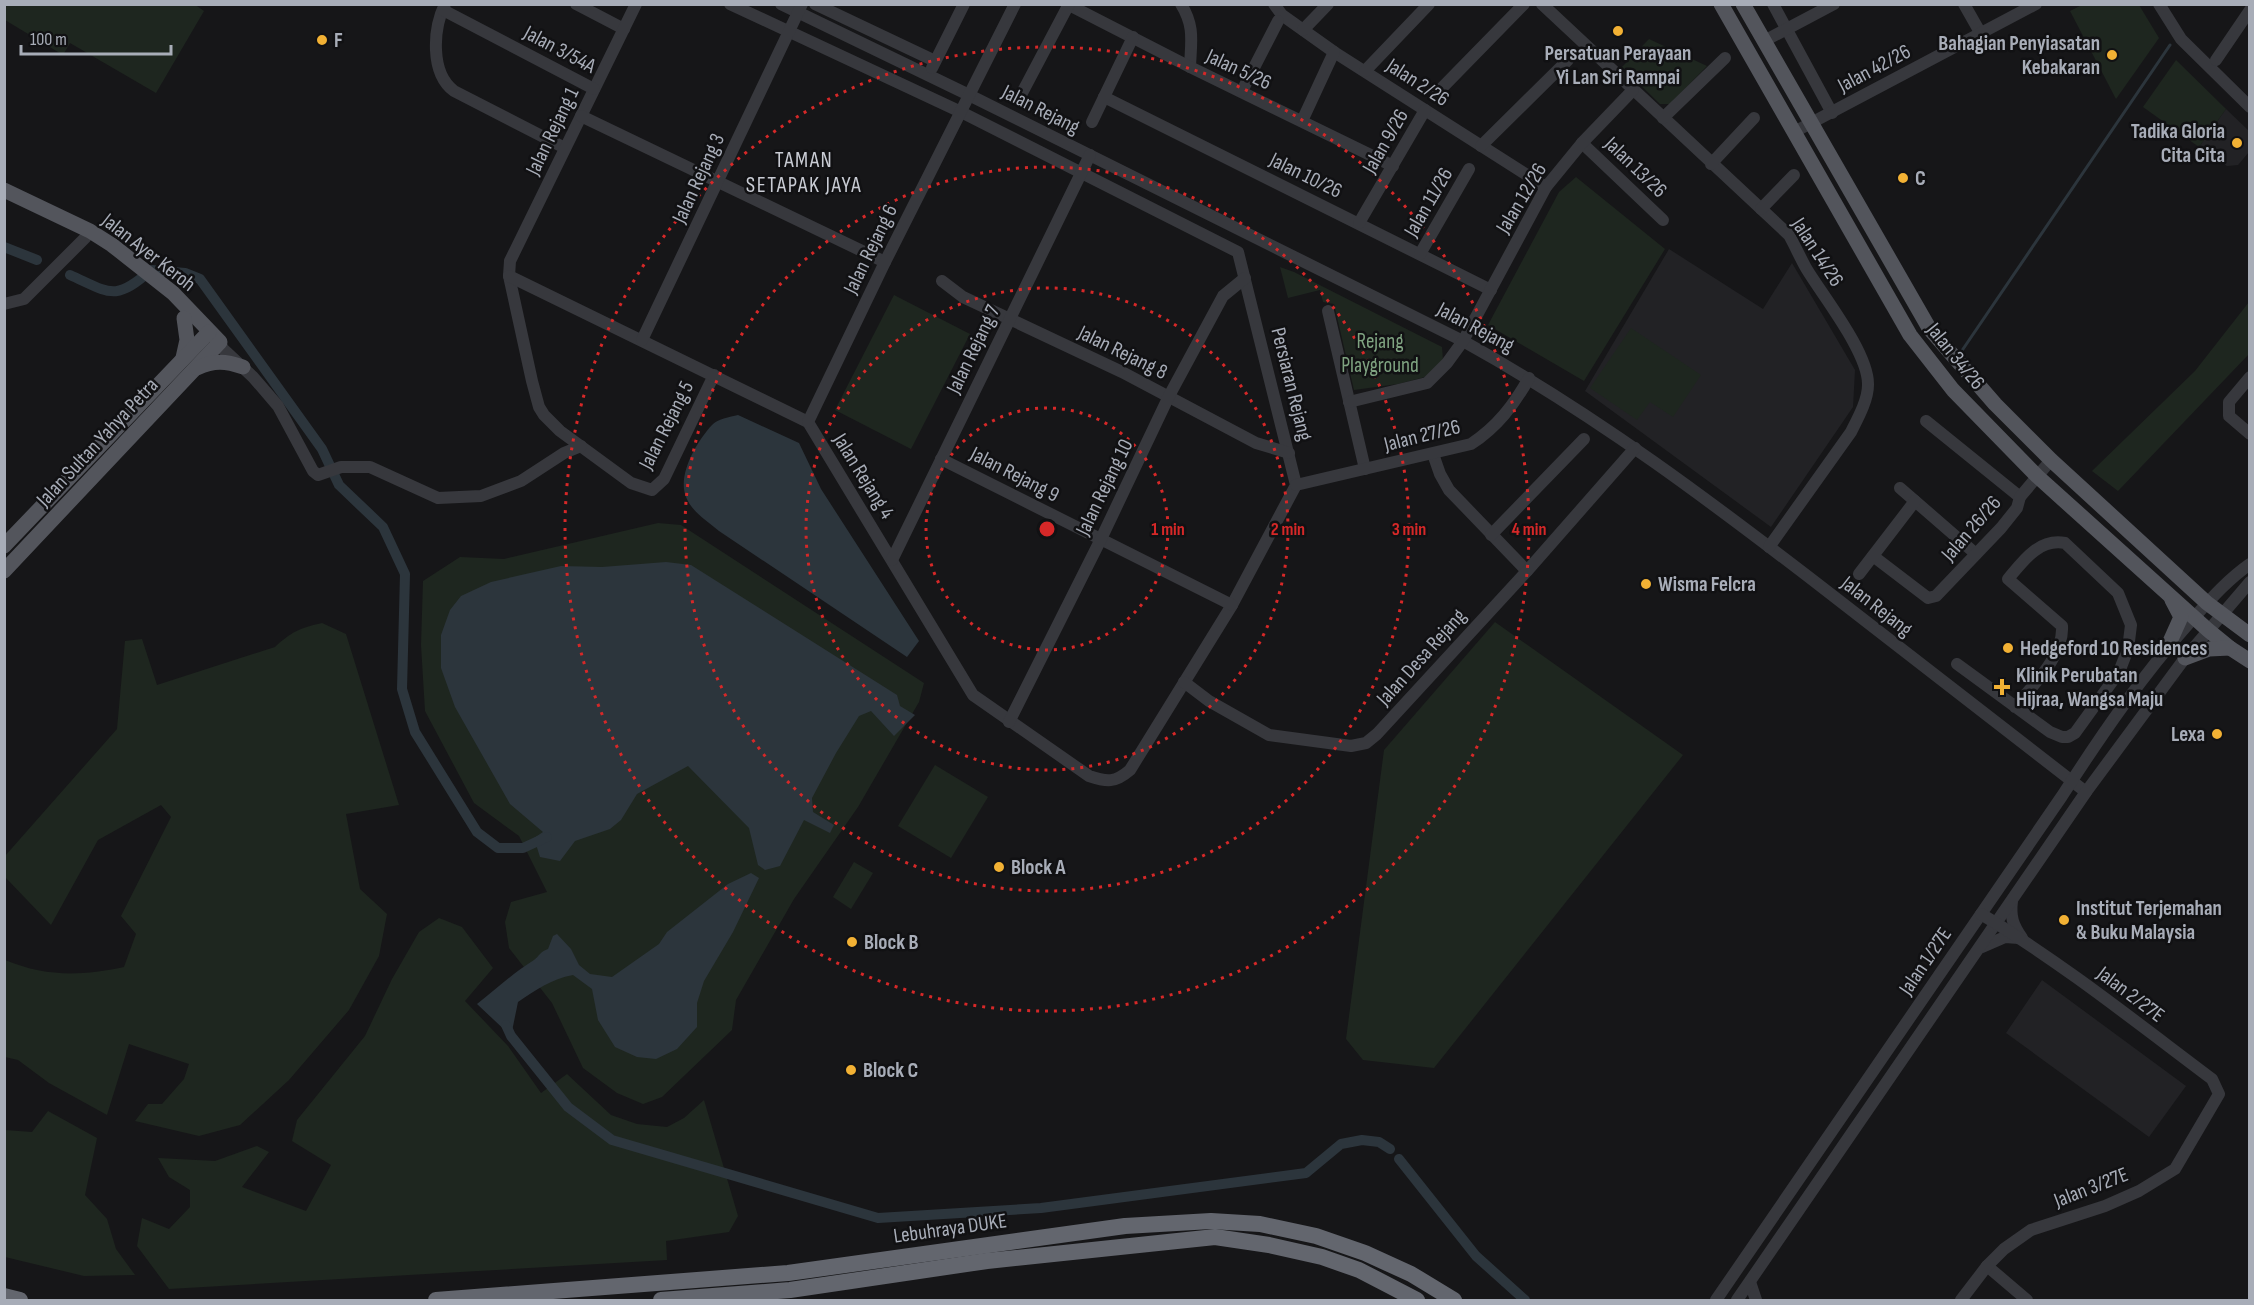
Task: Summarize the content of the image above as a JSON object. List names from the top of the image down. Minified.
{"streets":{"highway":["Lebuhraya DUKE"],"main road":["Jalan Ayer Keroh","Jalan 34/26","Jalan Sultan Yahya Petra"],"street":["Jalan 3/54A","Jalan 42/26","Jalan 5/26","Jalan 2/26","Jalan Rejang","Jalan Rejang 1","Jalan 9/26","Jalan 13/26","Jalan 10/26","Jalan Rejang 3","Jalan 12/26","Jalan 11/26","Jalan Rejang 6","Jalan 14/26","Jalan Rejang 7","Jalan Rejang 8","Persiaran Rejang","Jalan Rejang 5","Jalan 27/26","Jalan Rejang 9","Jalan Rejang 4","Jalan Rejang 10","Jalan 26/26","Jalan Desa Rejang","Jalan 1/27E","Jalan 2/27E","Jalan 3/27E"]},"crossings":[["Jalan 3/54A","Jalan Rejang 1"],["Jalan 42/26","Jalan 34/26"],["Jalan 5/26","Jalan 9/26"],["Jalan 2/26","Jalan 9/26"],["Jalan 2/26","Jalan 12/26"],["Jalan Rejang","Jalan Rejang 3"],["Jalan Rejang","Jalan 12/26"],["Jalan Rejang","Jalan Rejang 6"],["Jalan Rejang","Jalan 14/26"],["Jalan Rejang","Jalan Rejang 7"],["Jalan Rejang","Jalan 27/26"],["Jalan Rejang","Jalan Desa Rejang"],["Jalan Rejang","Jalan 1/27E"],["Jalan Rejang 1","Jalan Rejang 5"],["Jalan Rejang 1","Jalan Rejang 4"],["Jalan 9/26","Jalan 10/26"],["Jalan 13/26","Jalan 12/26"],["Jalan 10/26","Jalan 12/26"],["Jalan 10/26","Jalan 11/26"],["Jalan Rejang 3","Persiaran Rejang"],["Jalan Rejang 3","Jalan Rejang 4"],["Jalan 12/26","Jalan 14/26"],["Jalan Rejang 6","Persiaran Rejang"],["Jalan Rejang 6","Jalan Rejang 4"],["Jalan Ayer Keroh","Jalan Sultan Yahya Petra"],["Jalan Rejang 7","Jalan Rejang 8"],["Jalan Rejang 7","Persiaran Rejang"],["Jalan Rejang 7","Jalan Rejang 9"],["Jalan Rejang 7","Jalan Rejang 4"],["Jalan Rejang 8","Persiaran Rejang"],["Jalan Rejang 8","Jalan Rejang 10"],["Jalan 34/26","Jalan 26/26"],["Persiaran Rejang","Jalan 27/26"],["Persiaran Rejang","Jalan Rejang 10"],["Jalan Rejang 5","Jalan Rejang 4"],["Jalan Rejang 9","Jalan Rejang 10"],["Jalan Rejang 4","Jalan Desa Rejang"],["Jalan 1/27E","Jalan 2/27E"],["Jalan 2/27E","Jalan 3/27E"]],"districts":["TAMAN SETAPAK JAYA"],"parks":["Rejang Playground"],"places":{"other":["Persatuan Perayaan Yi Lan Sri Rampai","F","Bahagian Penyiasatan Kebakaran","Tadika Gloria Cita Cita","C","Wisma Felcra","Hedgeford 10 Residences","Lexa","Block A","Institut Terjemahan & Buku Malaysia","Block B","Block C"],"health":["Klinik Perubatan Hijraa, Wangsa Maju"]},"scale_bar":"100 m","rings":["1 min","2 min","3 min","4 min"]}
